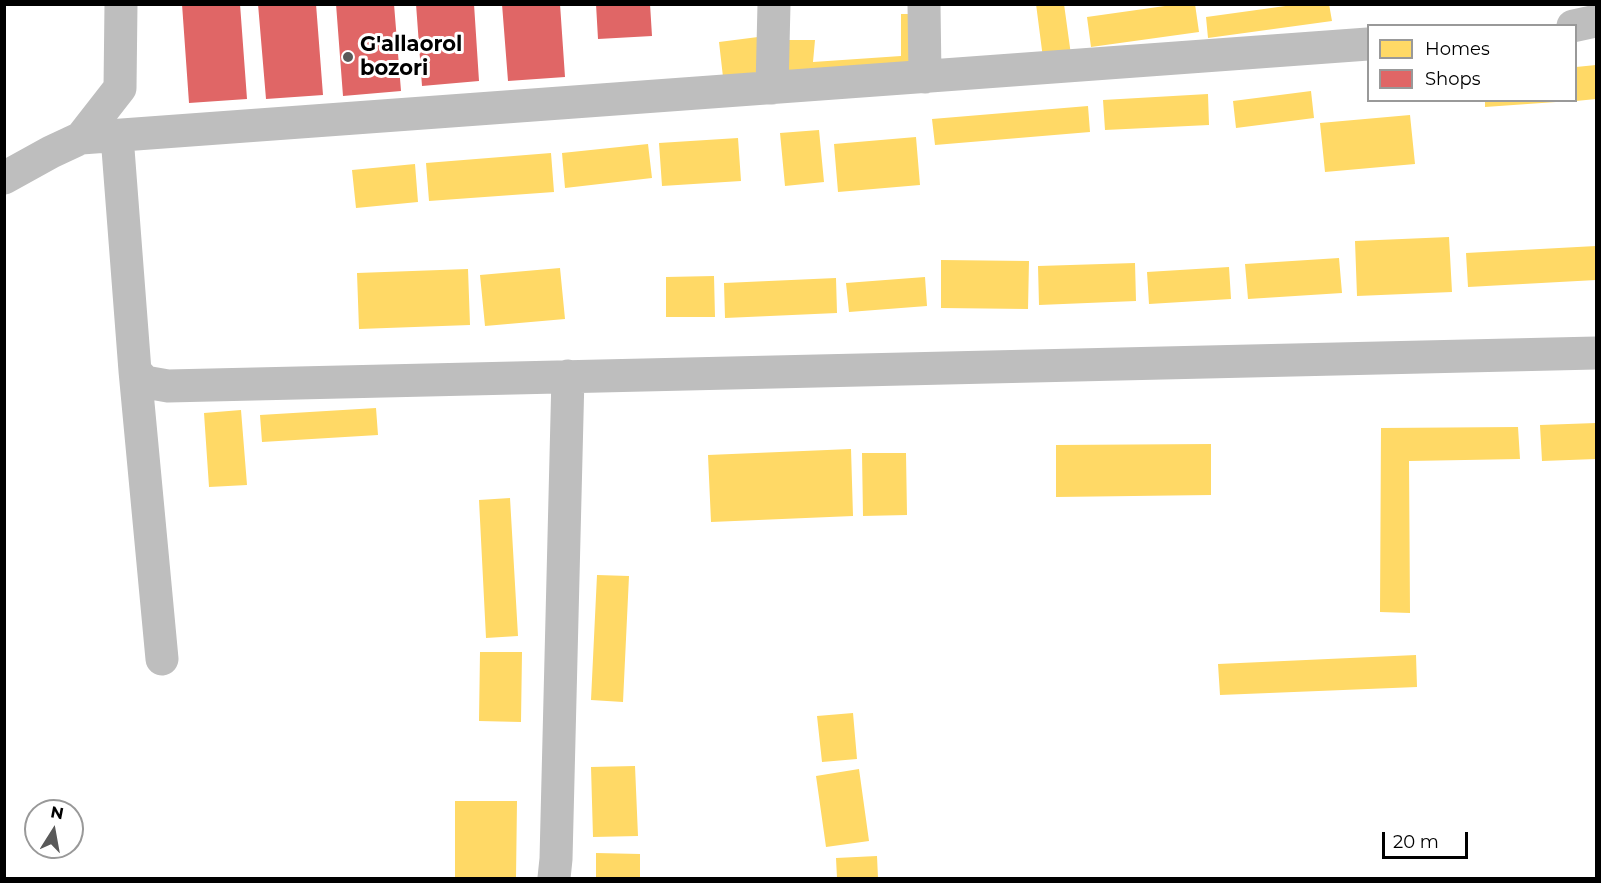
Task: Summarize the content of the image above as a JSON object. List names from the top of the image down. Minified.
{"places":["G'allaorol bozori"],"legend":["Homes","Shops"],"scale_bar":"20 m","north":"top"}
